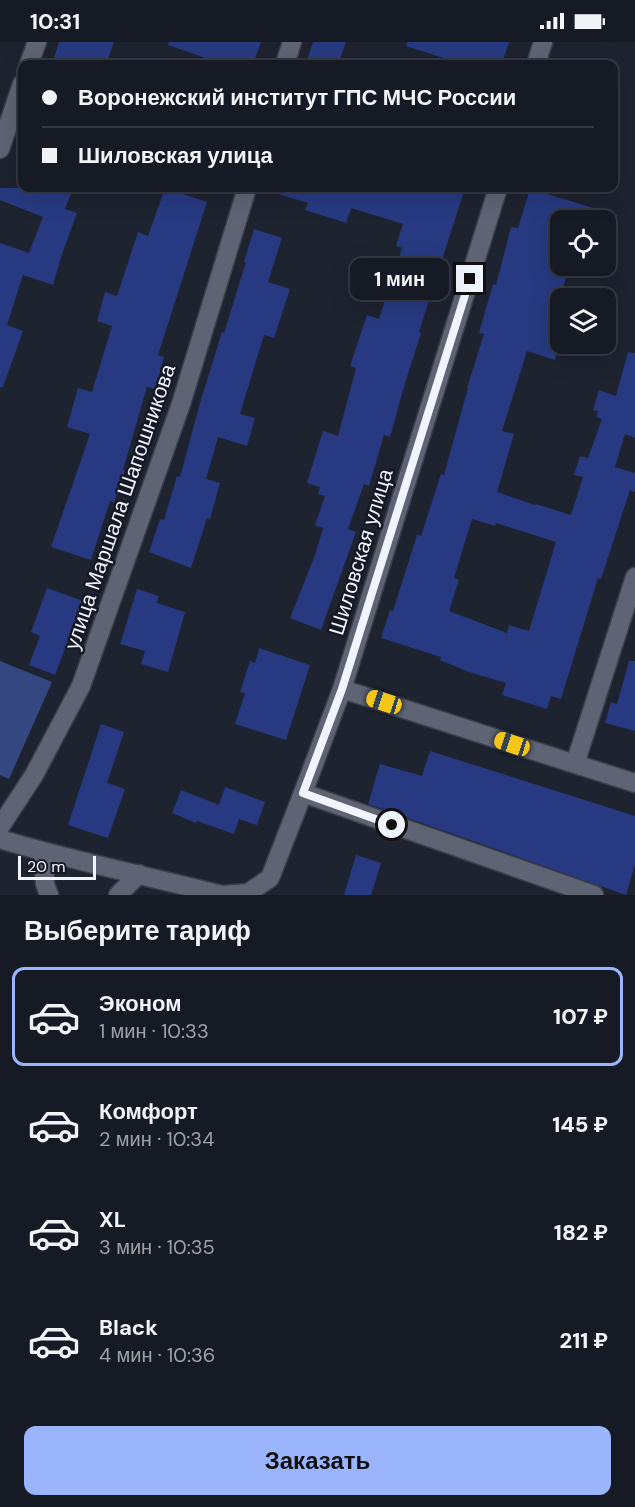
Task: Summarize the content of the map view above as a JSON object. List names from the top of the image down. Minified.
{"streets":{"street":["улица Маршала Шапошникова","Шиловская улица"]},"scale_bar":"20 m","page":{"status":"10:31","banner":["Воронежский институт ГПС МЧС России","Шиловская улица"],"bubble":"1 мин","scale":"20 m","heading":"Выберите тариф","list":[{"name":"Эконом","note":"1 мин · 10:33","value":"107 ₽"},{"name":"Комфорт","note":"2 мин · 10:34","value":"145 ₽"},{"name":"XL","note":"3 мин · 10:35","value":"182 ₽"},{"name":"Black","note":"4 мин · 10:36","value":"211 ₽"}],"buttons":"Заказать"}}
